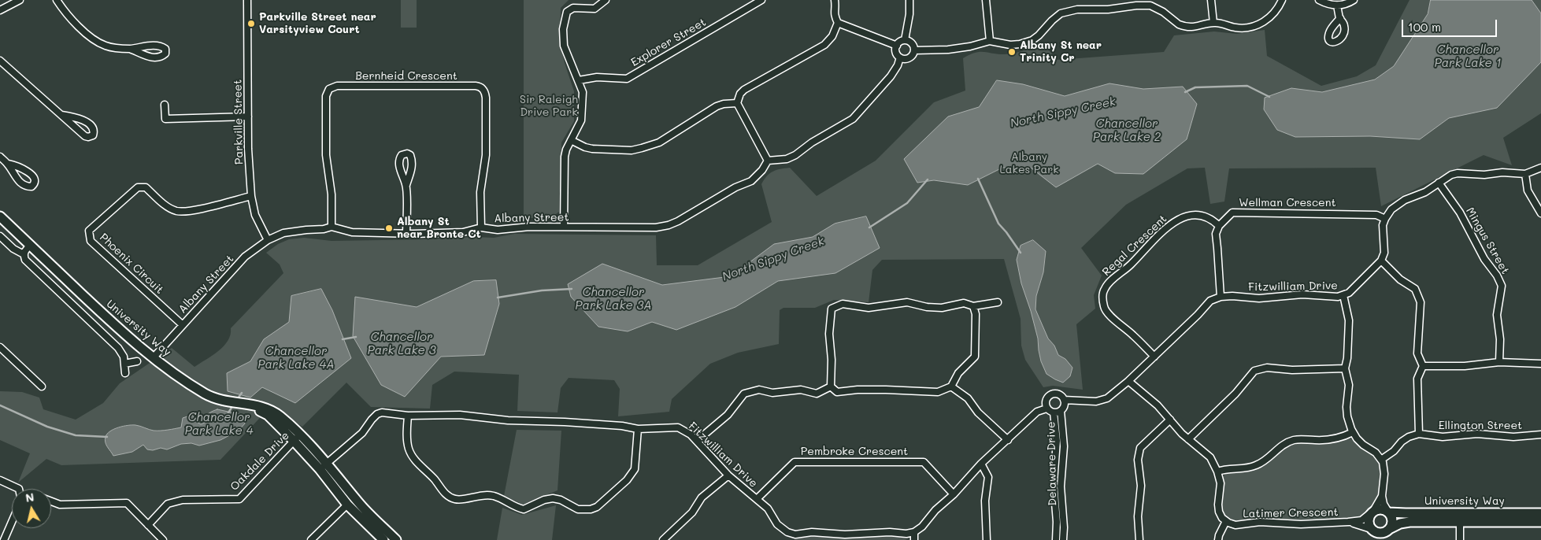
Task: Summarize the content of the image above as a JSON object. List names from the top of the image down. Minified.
{"streets":{"street":["Explorer Street","Bernheid Crescent","Parkville Street","Wellman Crescent","Albany Street","Mingus Street","Regal Crescent","Phoenix Circuit","Fitzwilliam Drive","University Way","Ellington Street","Pembroke Crescent","Oakdale Drive","Delaware Drive","Latimer Crescent"]},"crossings":[["Bernheid Crescent","Albany Street"],["Parkville Street","Albany Street"],["Parkville Street","Phoenix Circuit"],["Wellman Crescent","Regal Crescent"],["Albany Street","Phoenix Circuit"],["Albany Street","University Way"],["Fitzwilliam Drive","University Way"],["Fitzwilliam Drive","Pembroke Crescent"],["University Way","Oakdale Drive"],["University Way","Latimer Crescent"]],"water":["Chancellor Park Lake 1","North Sippy Creek","Chancellor Park Lake 2","Chancellor Park Lake 3A","Chancellor Park Lake 3","Chancellor Park Lake 4A","Chancellor Park Lake 4"],"parks":["Sir Raleigh Drive Park","Albany Lakes Park"],"places":["Parkville Street near Varsityview Court","Albany St near Trinity Cr","Albany St near Bronte Ct"],"scale_bar":"100 m","north":"top"}
